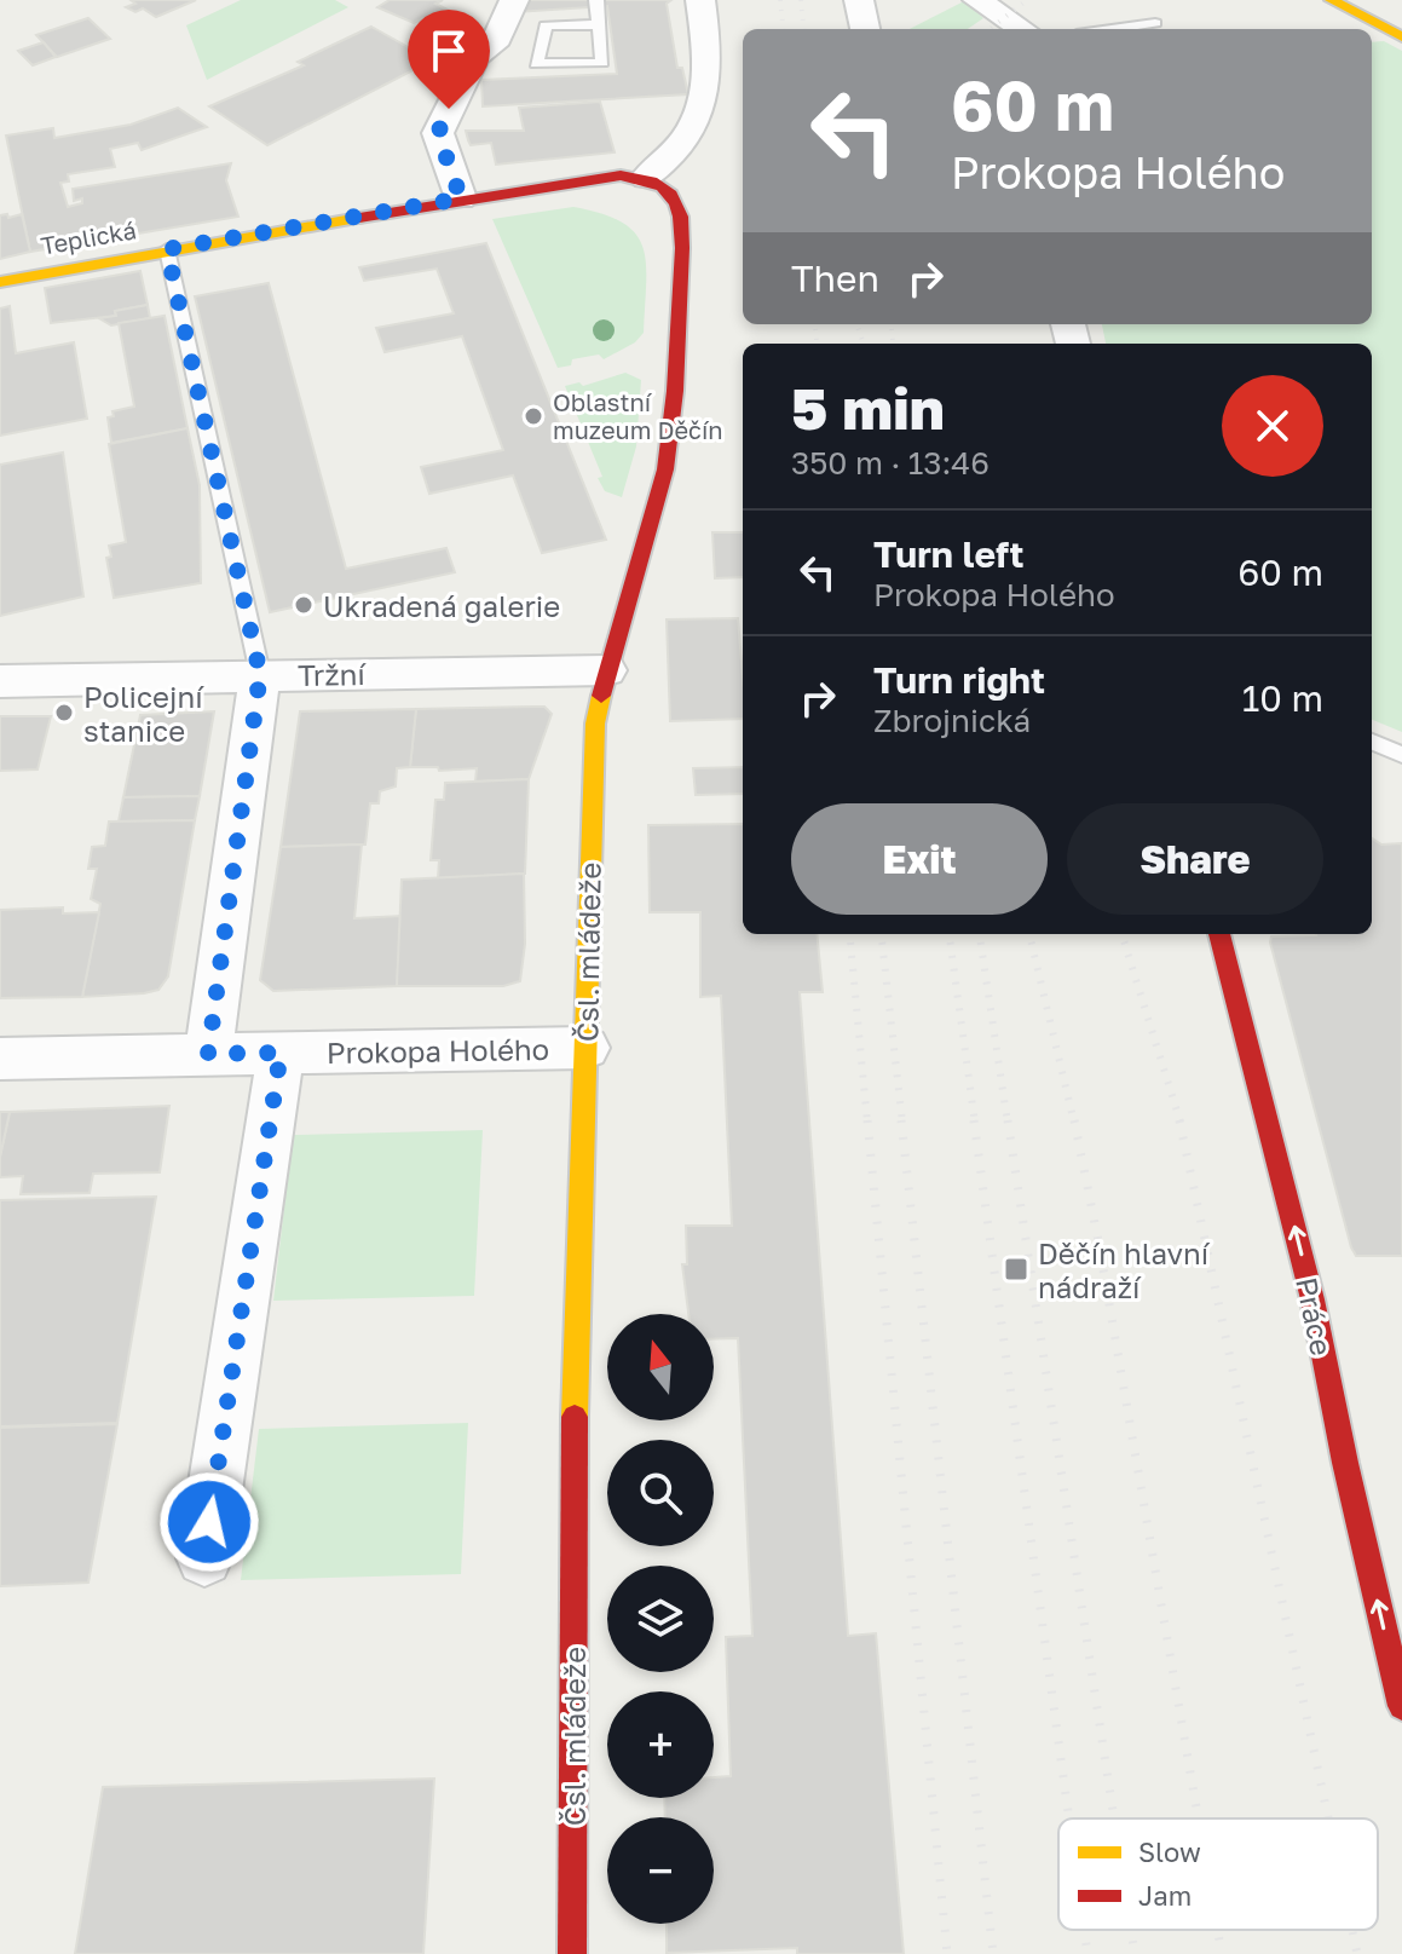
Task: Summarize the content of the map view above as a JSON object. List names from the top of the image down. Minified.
{"streets":{"street":["Teplická","Tržní","Čsl. mládeže","Prokopa Holého","Práce"]},"crossings":[["Teplická","Čsl. mládeže"],["Tržní","Čsl. mládeže"],["Čsl. mládeže","Prokopa Holého"]],"one_way":["Práce"],"places":{"other":["Oblastní muzeum Děčín","Ukradená galerie","Policejní stanice"],"transit":["Děčín hlavní nádraží"]},"legend":["Slow","Jam"],"north":"top","page":{"turn":["60 m","Prokopa Holého"],"then":"Then","heading":["5 min","350 m · 13:46"],"list":[{"name":"Turn left","note":"Prokopa Holého","value":"60 m"},{"name":"Turn right","note":"Zbrojnická","value":"10 m"}],"buttons":["Exit","Share"],"map_buttons":["+","−"]}}
